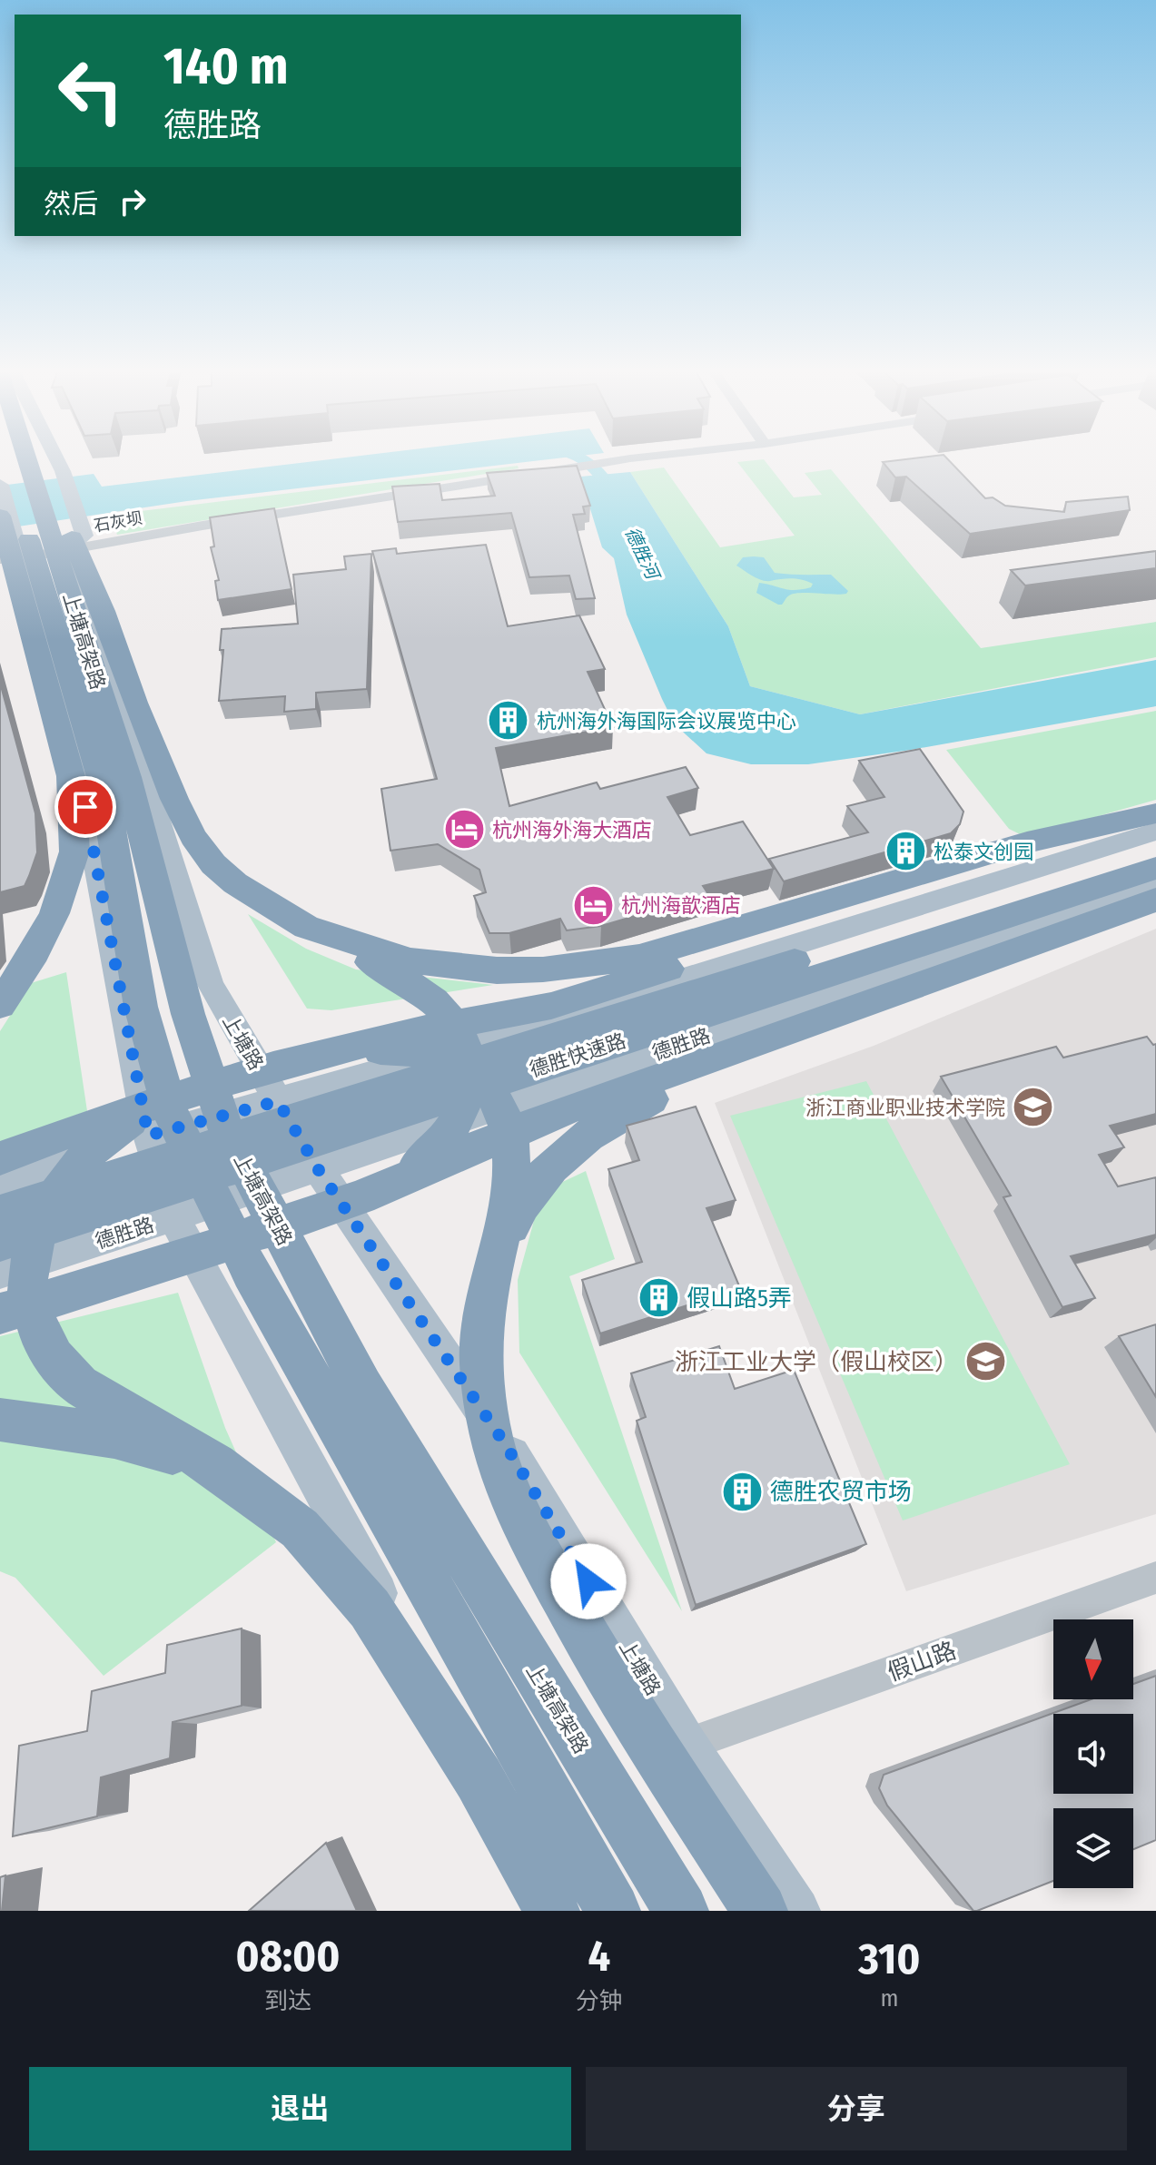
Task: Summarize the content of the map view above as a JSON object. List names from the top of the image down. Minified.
{"streets":{"highway":["上塘高架路","德胜快速路"],"main road":["上塘路","德胜路"],"street":["石灰坝","假山路"]},"crossings":[["石灰坝","上塘路"],["上塘路","德胜路"],["上塘路","假山路"]],"water":["德胜河"],"places":{"building":["杭州海外海国际会议展览中心","松泰文创园","假山路5弄","德胜农贸市场"],"hotel":["杭州海外海大酒店","杭州海歆酒店"],"school or university":["浙江商业职业技术学院","浙江工业大学（假山校区）"]},"north":"bottom","page":{"turn":["140 m","德胜路"],"then":"然后","eta":["08:00","到达","4","分钟","310","m"],"buttons":["退出","分享"]}}
